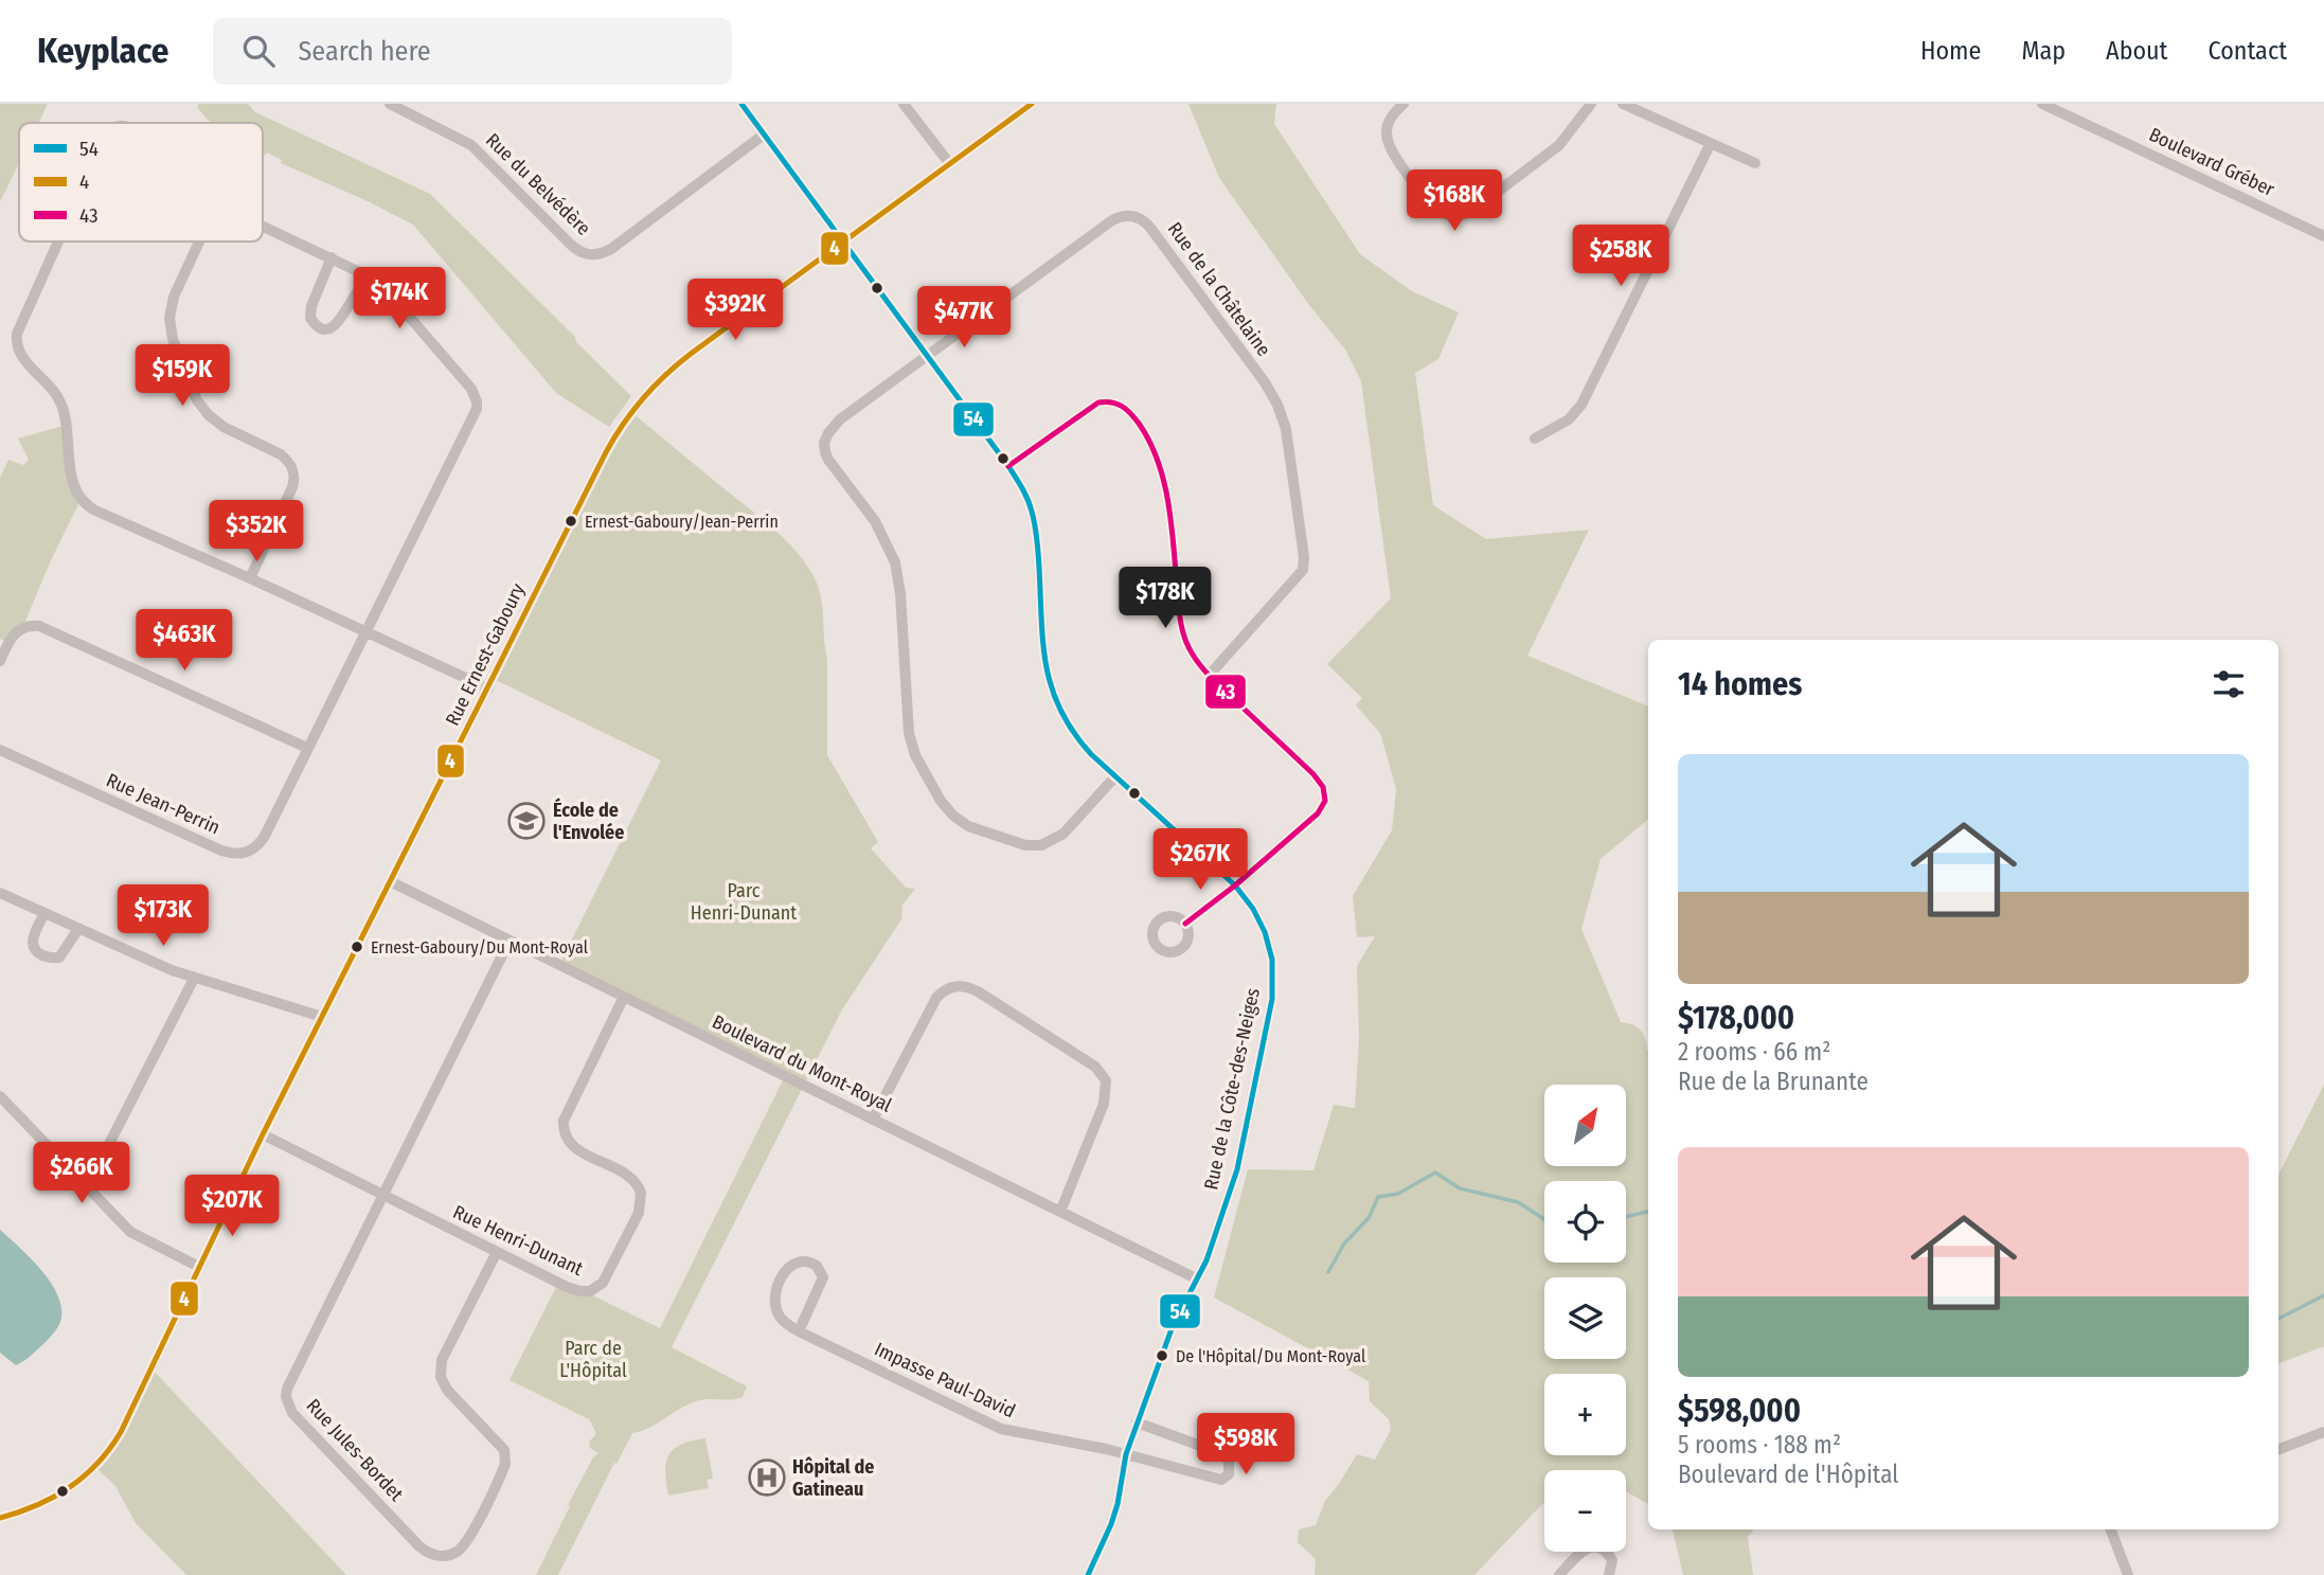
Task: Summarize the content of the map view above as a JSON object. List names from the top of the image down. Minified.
{"streets":{"street":["Boulevard Gréber","Rue du Belvédère","Rue de la Châtelaine","Rue Ernest-Gaboury","Rue Jean-Perrin","Boulevard du Mont-Royal","Rue de la Côte-des-Neiges","Rue Henri-Dunant","Impasse Paul-David","Rue Jules-Bordet"]},"crossings":[["Rue du Belvédère","Rue de la Côte-des-Neiges"],["Rue de la Châtelaine","Rue de la Côte-des-Neiges"],["Rue Ernest-Gaboury","Boulevard du Mont-Royal"],["Rue Ernest-Gaboury","Rue de la Côte-des-Neiges"],["Rue Ernest-Gaboury","Rue Henri-Dunant"],["Boulevard du Mont-Royal","Rue de la Côte-des-Neiges"],["Boulevard du Mont-Royal","Rue Henri-Dunant"],["Boulevard du Mont-Royal","Rue Jules-Bordet"],["Rue de la Côte-des-Neiges","Impasse Paul-David"],["Rue Henri-Dunant","Rue Jules-Bordet"]],"parks":["Parc Henri-Dunant","Parc de L'Hôpital"],"places":{"other":["Ernest-Gaboury/Jean-Perrin","Ernest-Gaboury/Du Mont-Royal","De l'Hôpital/Du Mont-Royal"],"school or university":["École de l'Envolée"],"hospital":["Hôpital de Gatineau"]},"lines":["transit line 54","transit line 4","transit line 43"],"legend":["54","4","43"],"north":"top right","page":{"header":"Keyplace","search":"Search here","nav":["Home","Map","About","Contact"],"price":["$168K","$258K","$174K","$392K","$477K","$159K","$352K","$178K","$463K","$267K","$173K","$266K","$207K","$598K"],"heading":"14 homes","list":[{"name":"$178,000","note":"2 rooms · 66 m² · Rue de la Brunante"},{"name":"$598,000","note":"5 rooms · 188 m² · Boulevard de l'Hôpital"}],"map_buttons":["+","−"]}}
